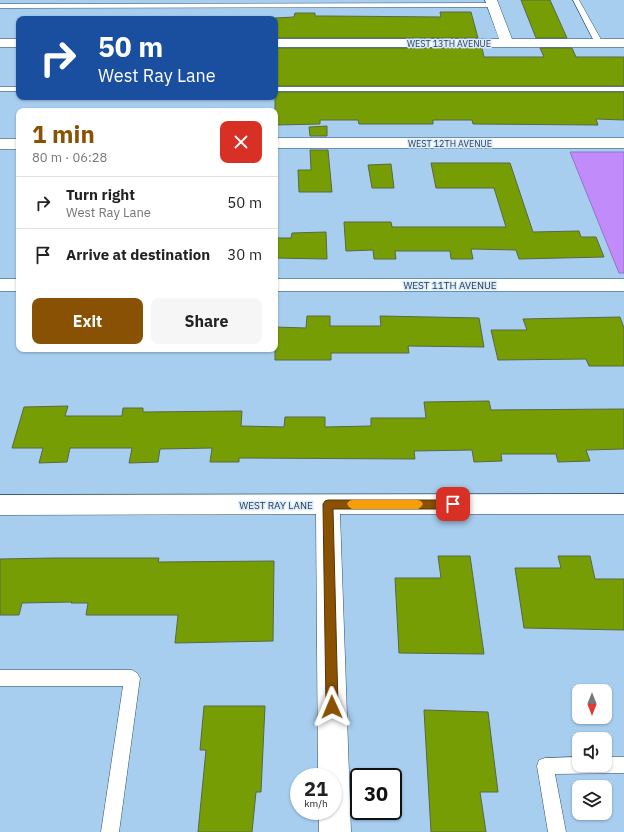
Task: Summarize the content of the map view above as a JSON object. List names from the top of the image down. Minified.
{"streets":{"street":["WEST 13TH AVENUE","WEST 12TH AVENUE","WEST 11TH AVENUE","WEST RAY LANE"]},"north":"bottom","page":{"turn":["50 m","West Ray Lane"],"heading":["1 min","80 m · 06:28"],"list":[{"name":"Turn right","note":"West Ray Lane","value":"50 m"},{"name":"Arrive at destination","value":"30 m"}],"buttons":["Exit","Share"],"speed":"21 km/h","limit":"30"}}
